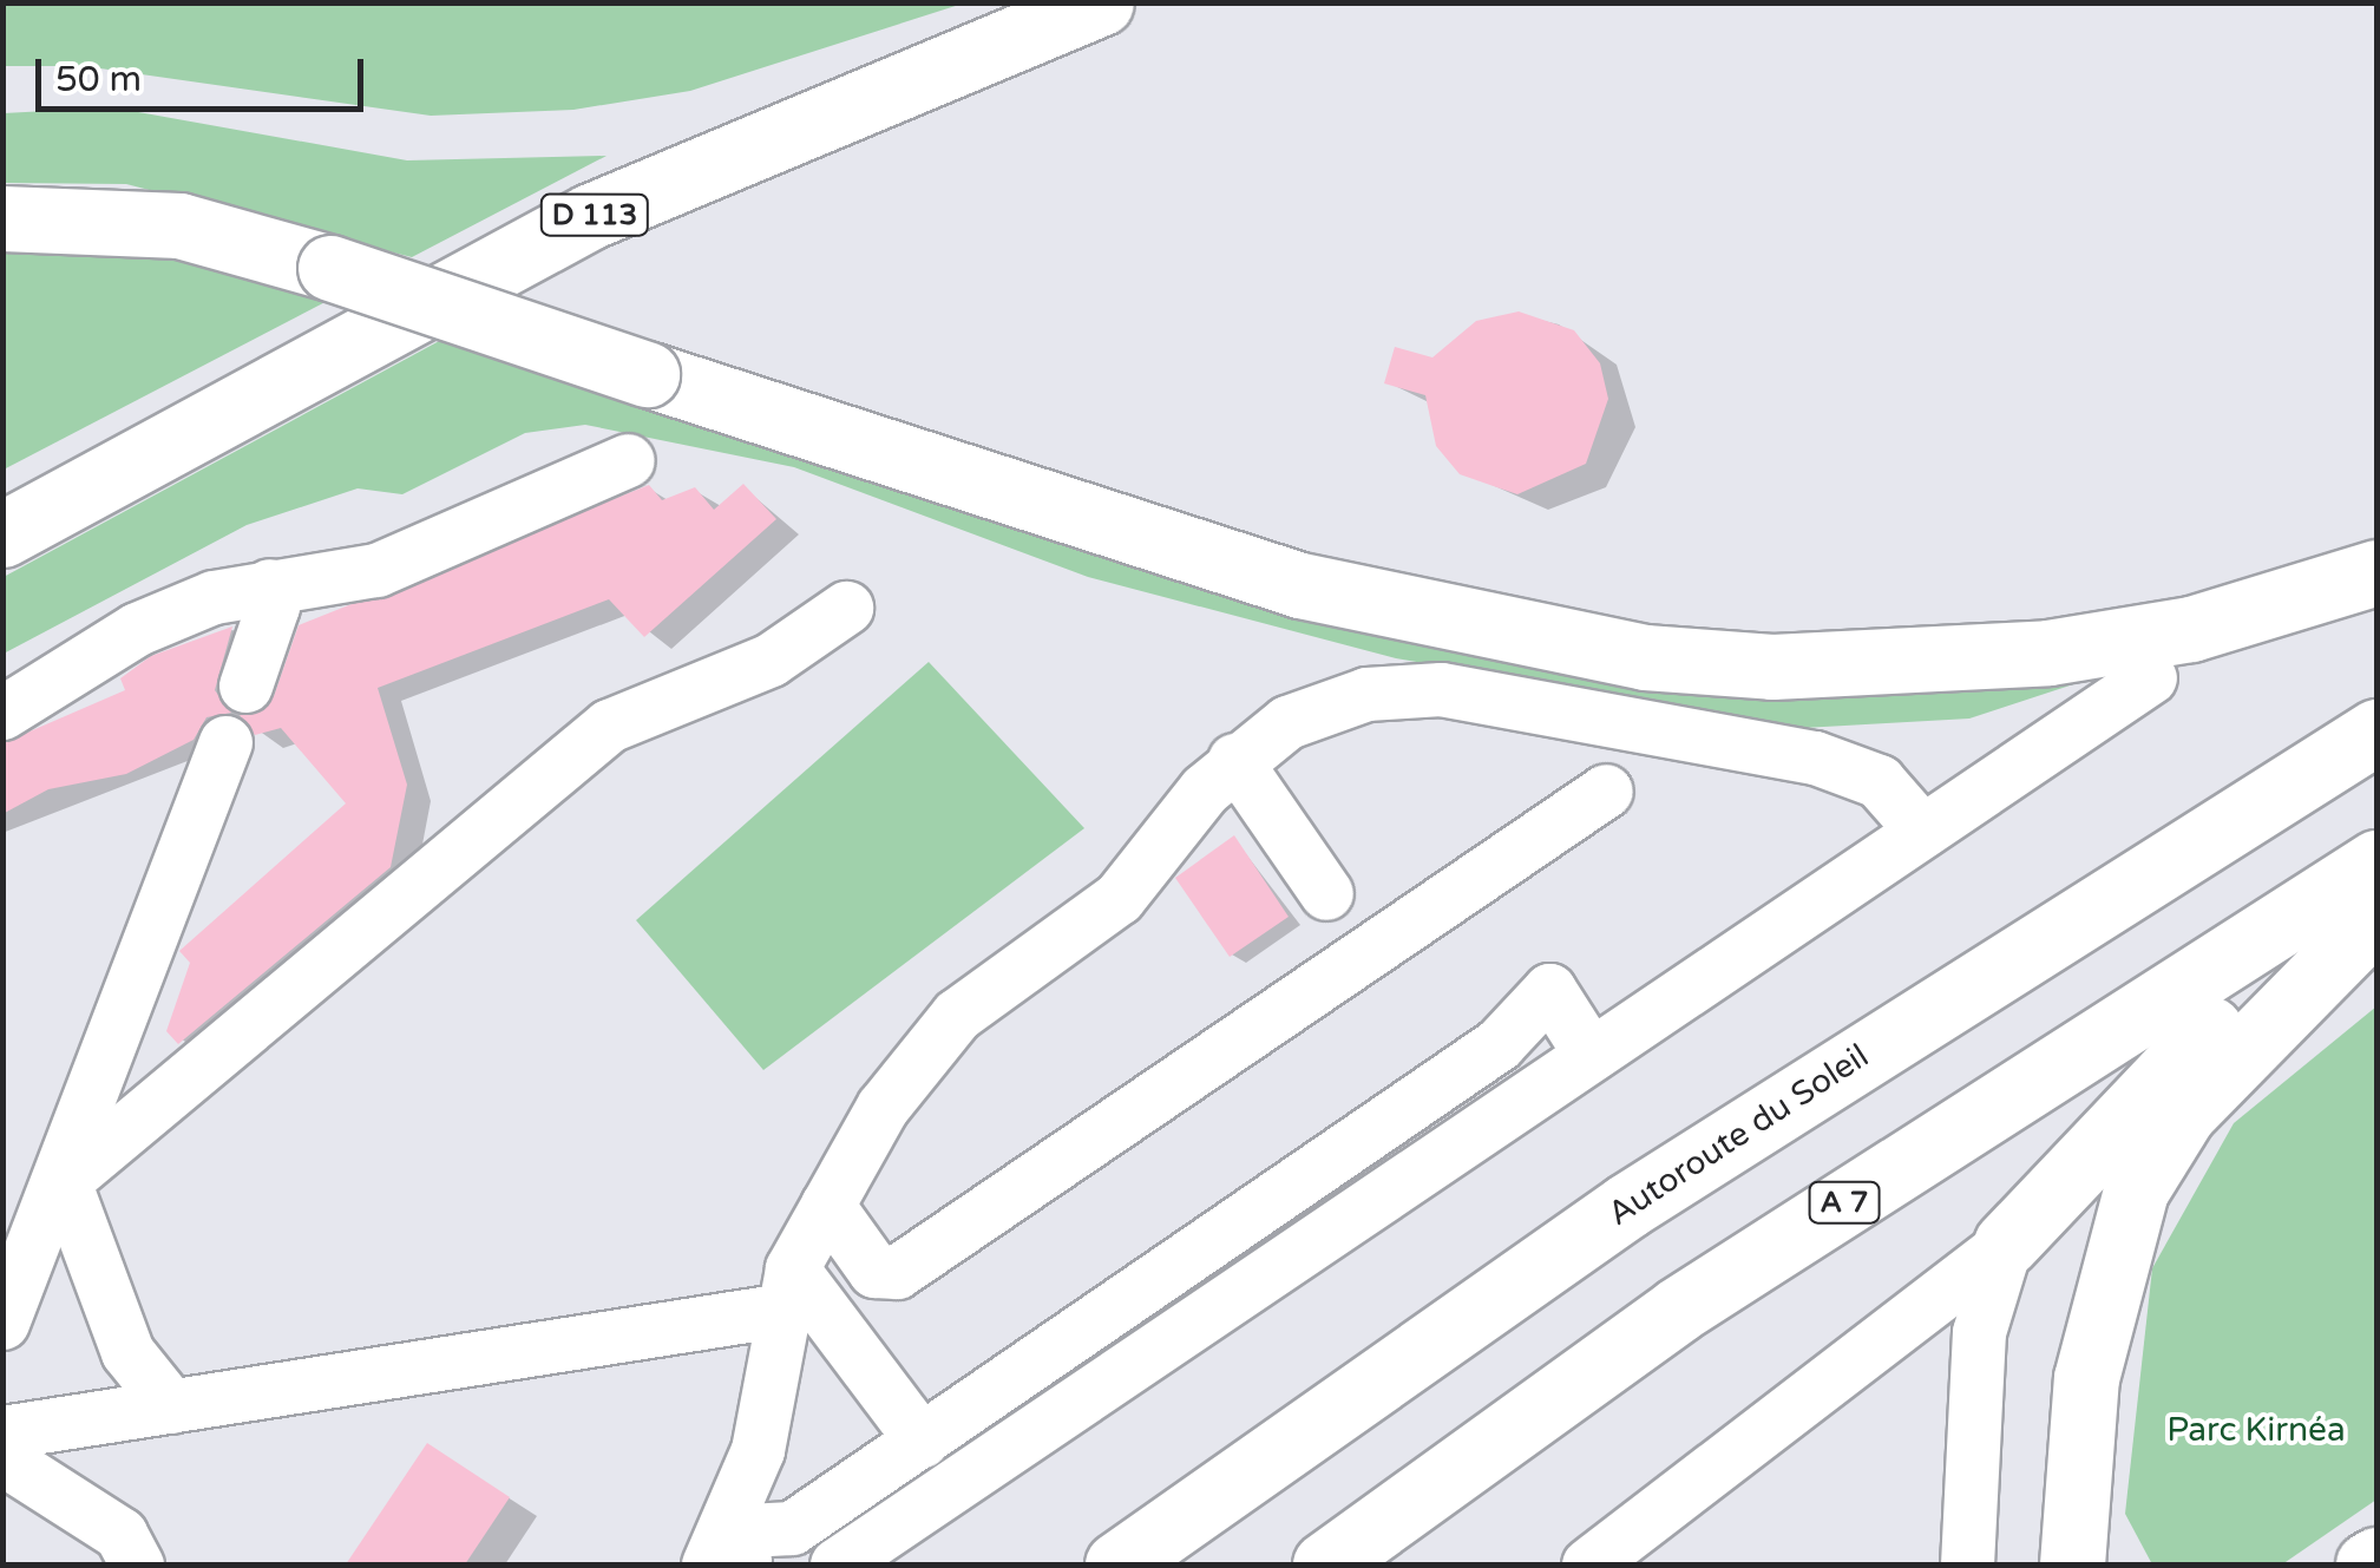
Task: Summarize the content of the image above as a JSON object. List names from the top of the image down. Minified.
{"streets":{"main road":["D 113","Autoroute du Soleil","A 7"]},"parks":["Parc Kirnéa"],"scale_bar":"50 m"}
